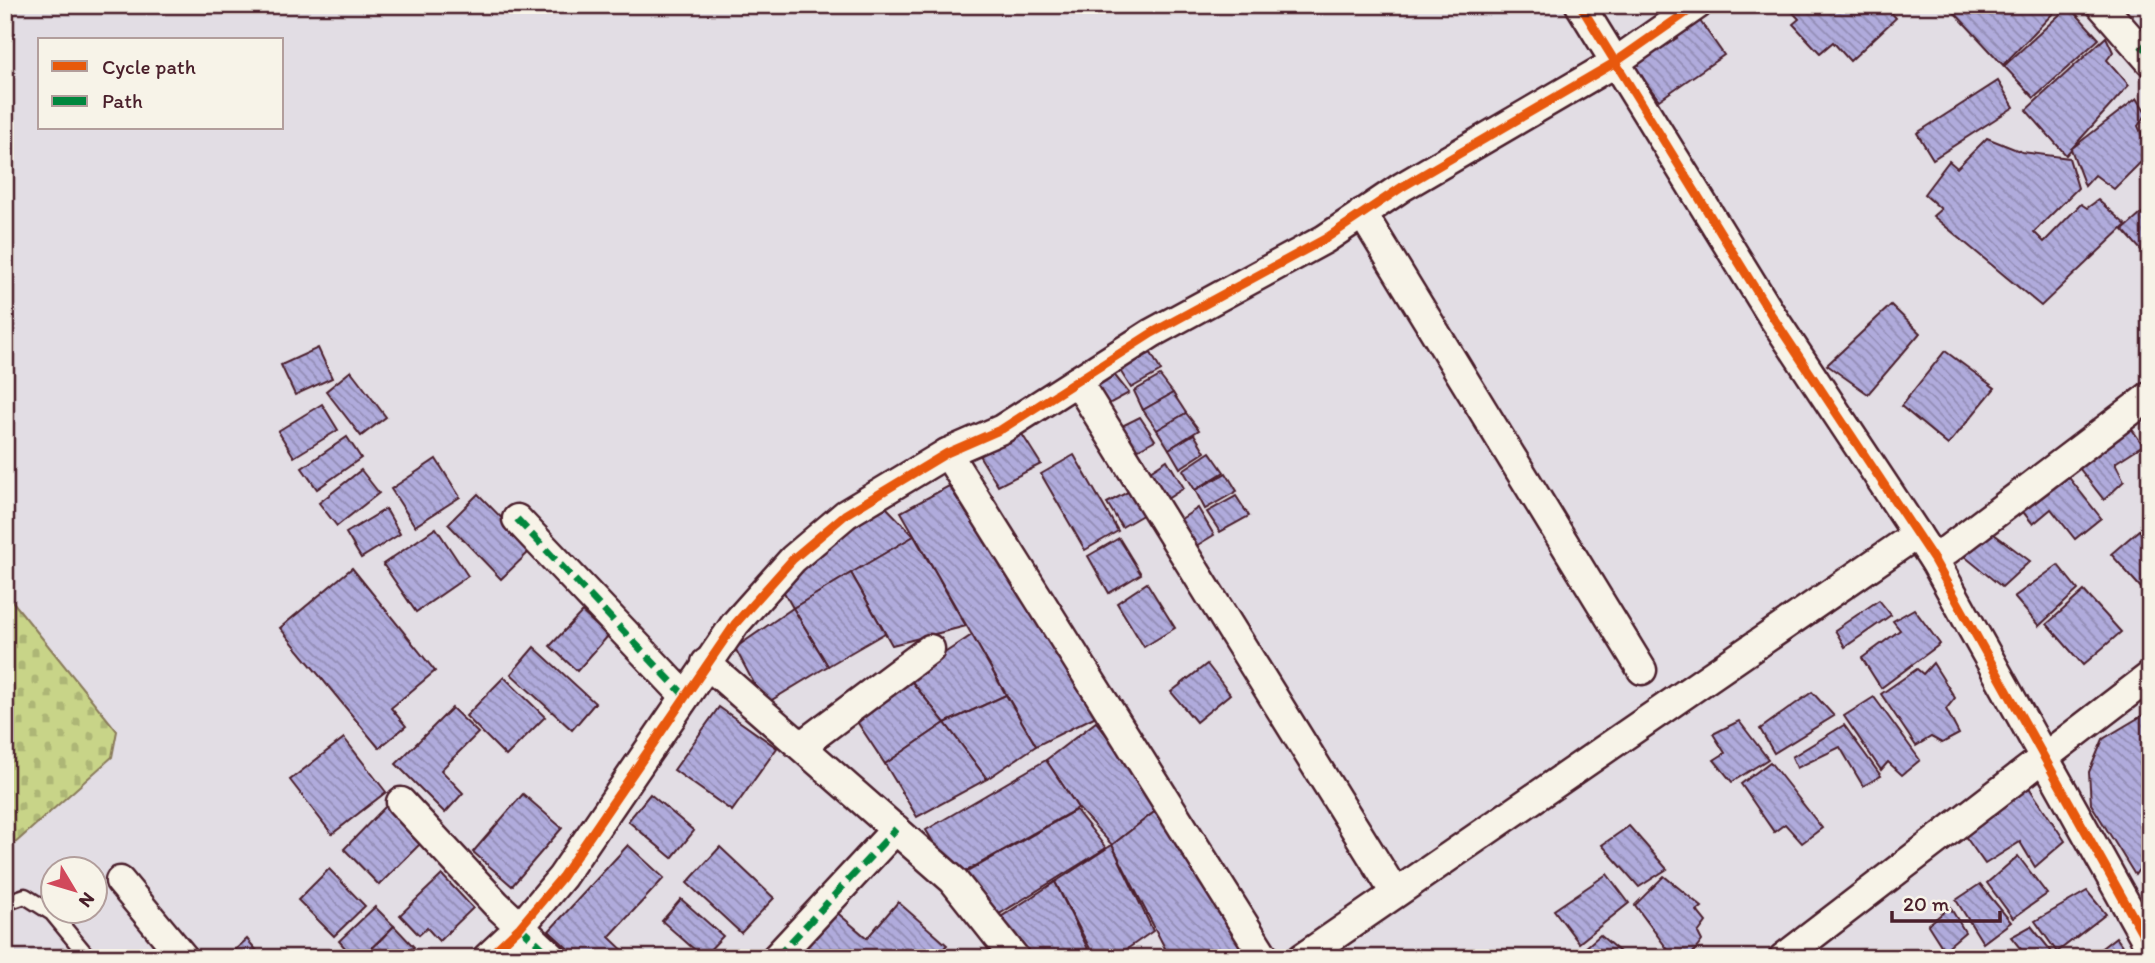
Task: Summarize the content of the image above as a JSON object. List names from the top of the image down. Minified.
{"legend":["Cycle path","Path"],"scale_bar":"20 m","north":"bottom right"}
